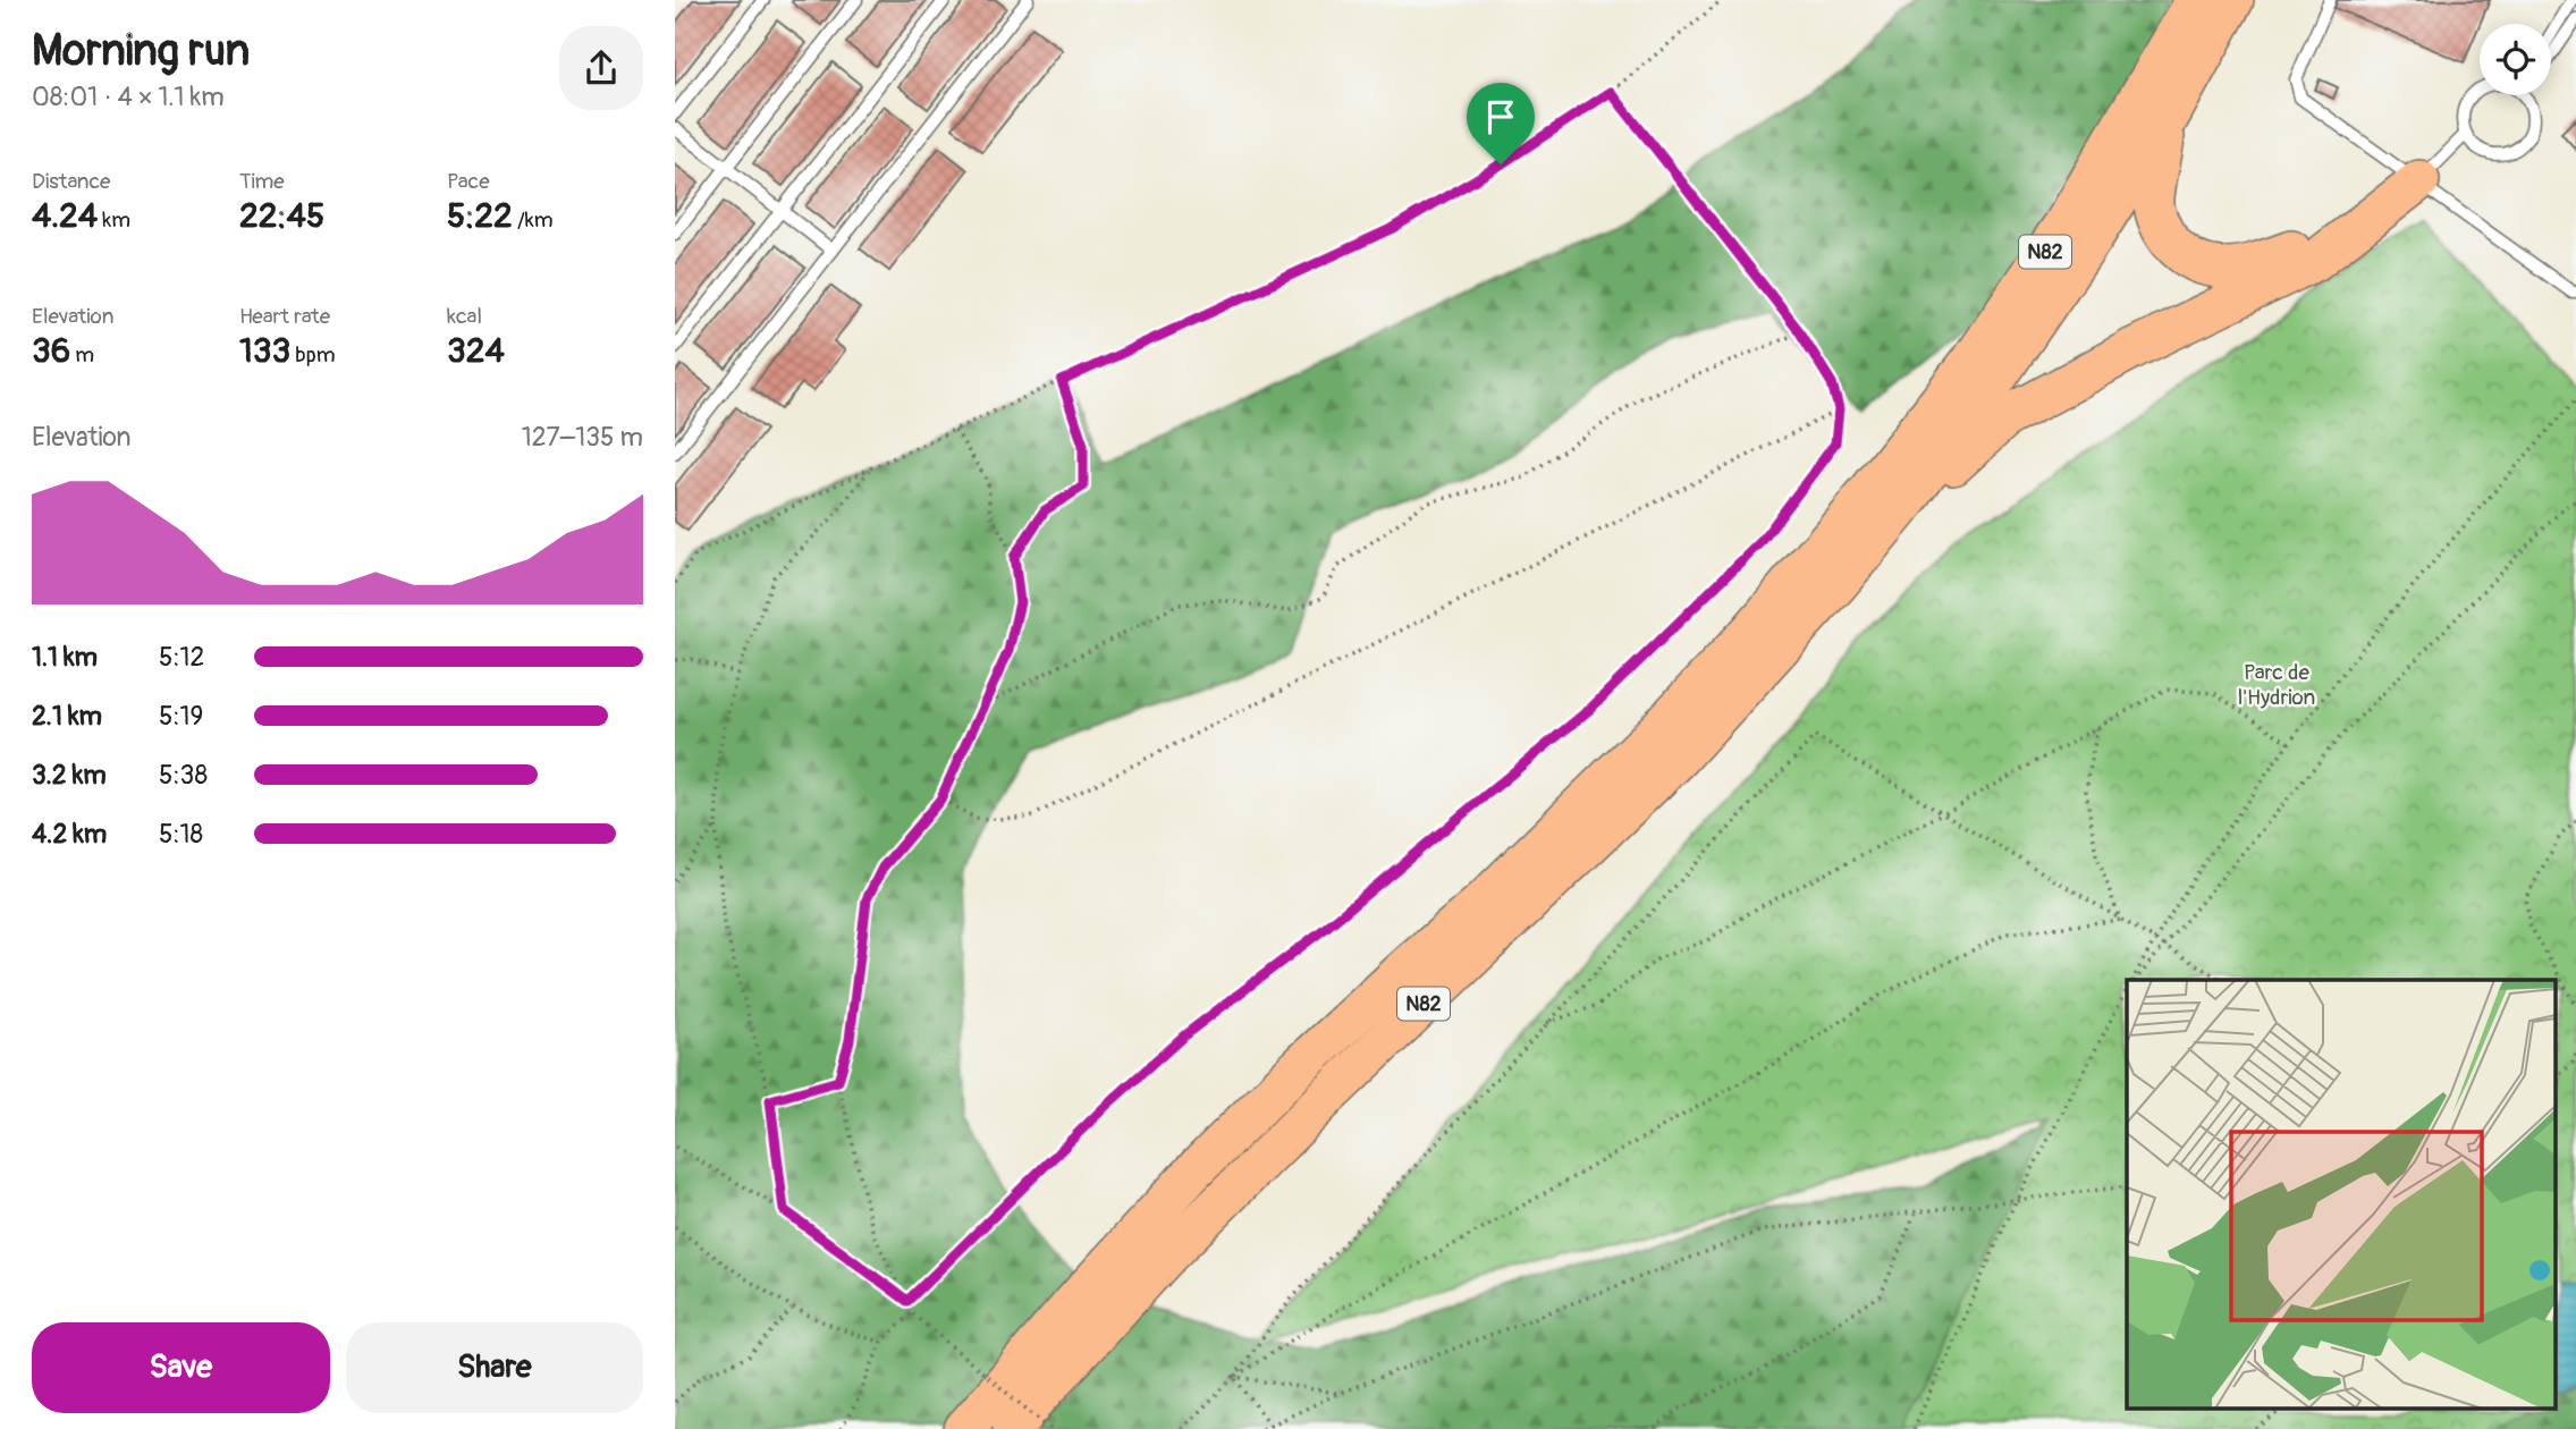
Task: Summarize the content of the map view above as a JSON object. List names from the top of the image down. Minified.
{"streets":{"highway":["N82"]},"parks":["Parc de l'Hydrion"],"page":{"heading":["Morning run","08:01 · 4 × 1.1 km"],"stats":[["Distance","4.24 km"],["Time","22:45"],["Pace","5:22 /km"],["Elevation","36 m"],["Heart rate","133 bpm"],["kcal","324"]],"chart":["Elevation","127–135 m"],"list":[{"name":"1.1 km","note":"5:12"},{"name":"2.1 km","note":"5:19"},{"name":"3.2 km","note":"5:38"},{"name":"4.2 km","note":"5:18"}],"buttons":["Save","Share"]}}
